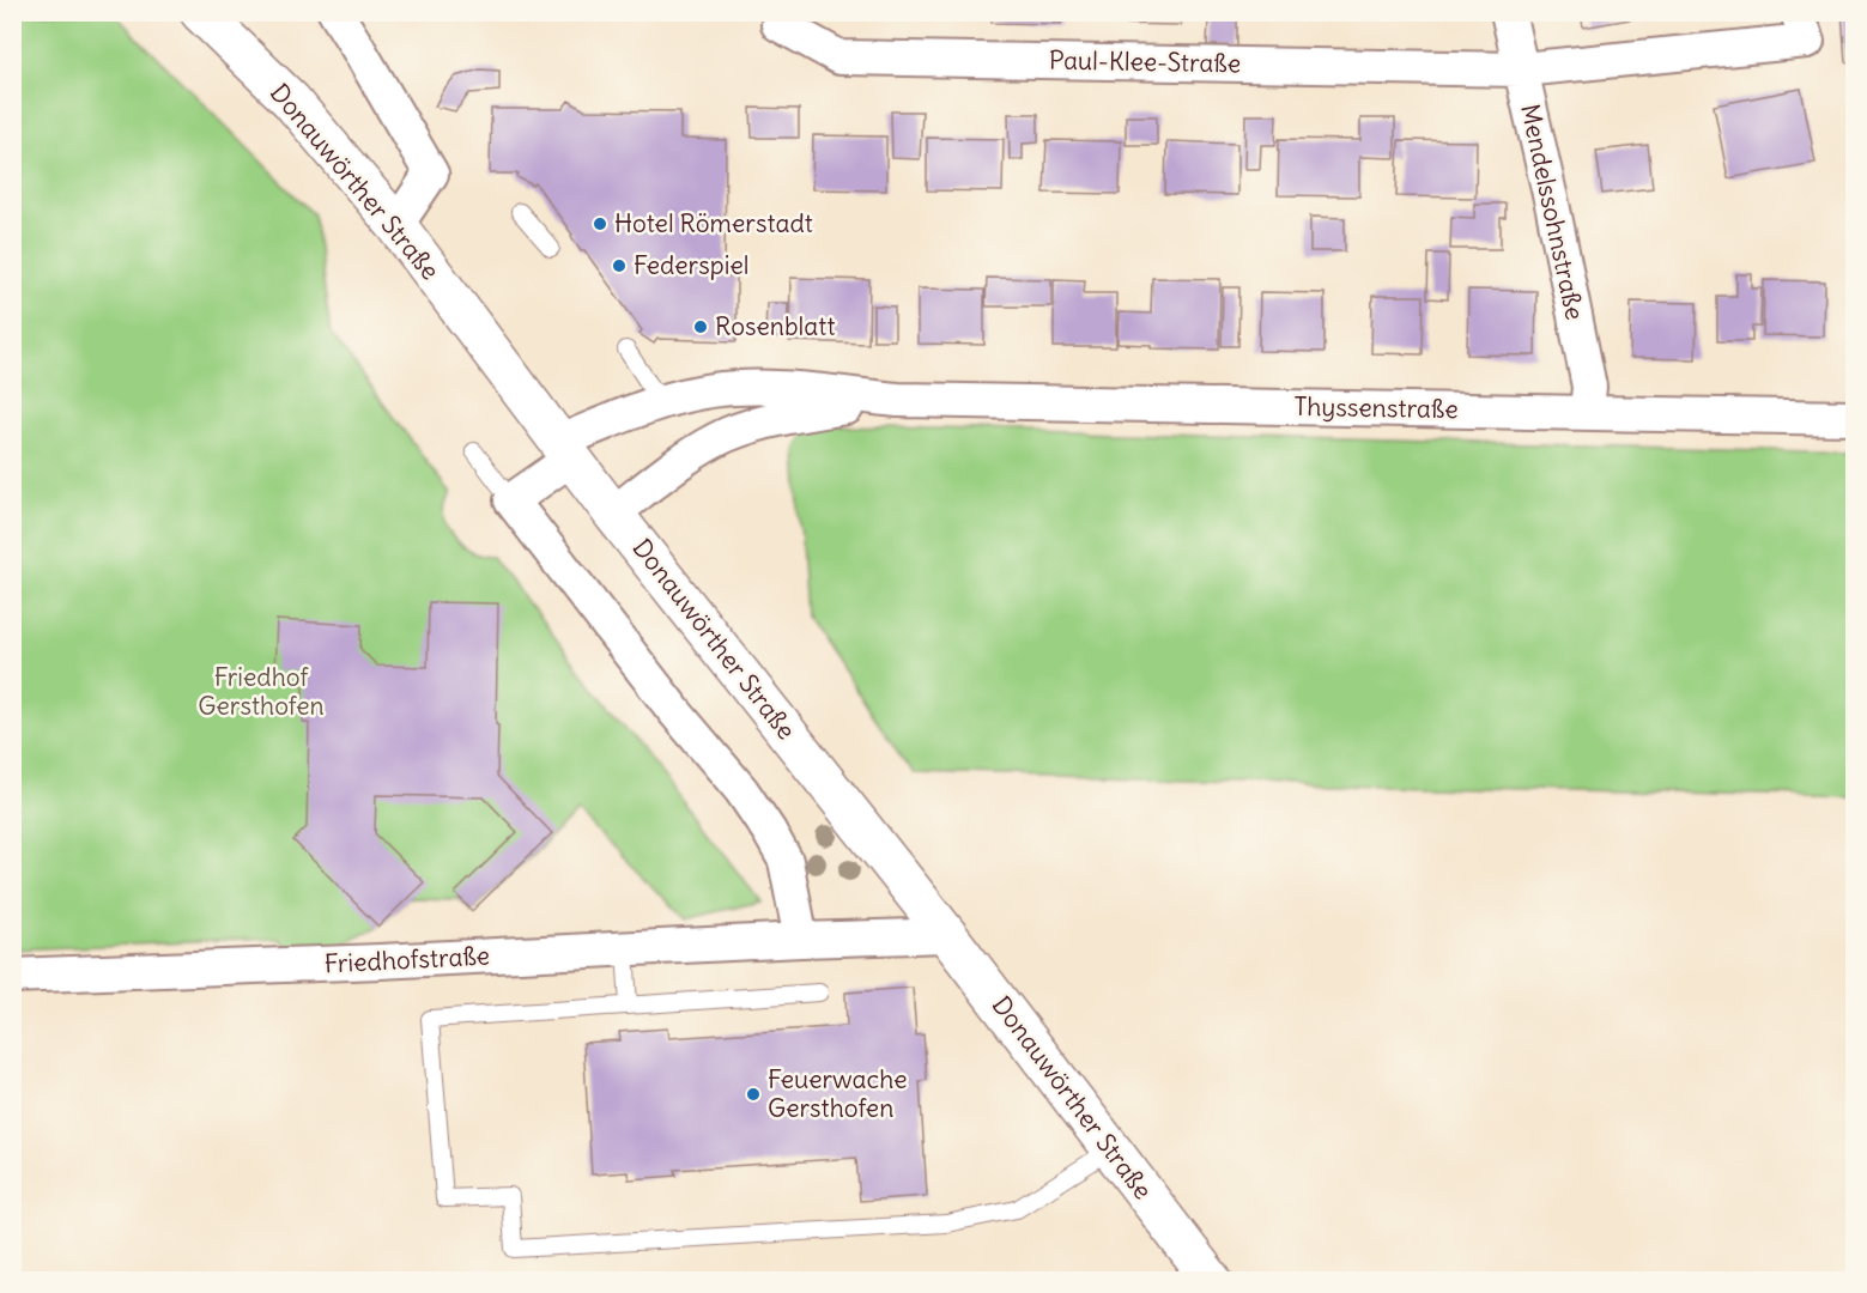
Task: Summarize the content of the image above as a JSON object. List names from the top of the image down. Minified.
{"streets":{"main road":["Donauwörther Straße"],"street":["Paul-Klee-Straße","Mendelssohnstraße","Thyssenstraße","Friedhofstraße"]},"crossings":[["Paul-Klee-Straße","Mendelssohnstraße"],["Donauwörther Straße","Thyssenstraße"],["Donauwörther Straße","Friedhofstraße"],["Mendelssohnstraße","Thyssenstraße"]],"parks":["Friedhof Gersthofen"],"places":["Hotel Römerstadt","Federspiel","Rosenblatt","Feuerwache Gersthofen"]}
